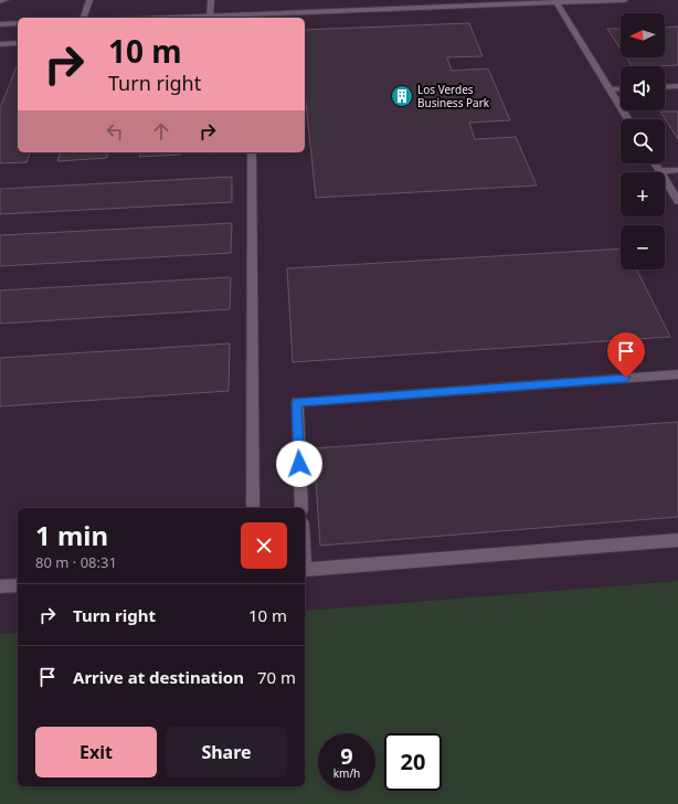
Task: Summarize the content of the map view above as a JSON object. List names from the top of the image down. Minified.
{"places":{"building":["Los Verdes Business Park"]},"north":"left","page":{"map_buttons":["+","−"],"turn":["10 m","Turn right"],"heading":["1 min","80 m · 08:31"],"list":[{"name":"Turn right","value":"10 m"},{"name":"Arrive at destination","value":"70 m"}],"buttons":["Exit","Share"],"speed":"9 km/h","limit":"20"}}
